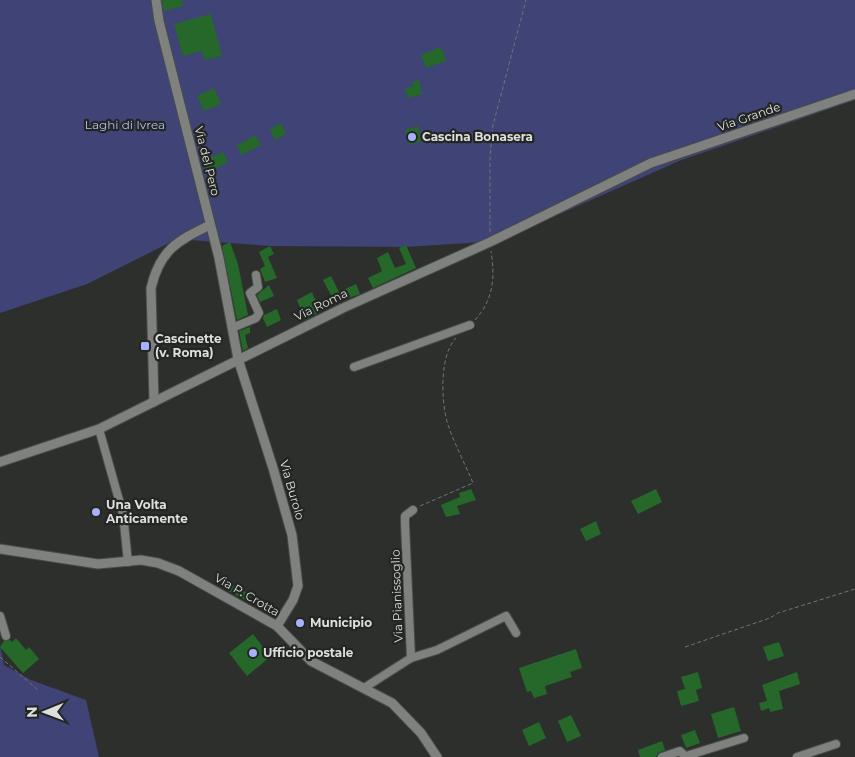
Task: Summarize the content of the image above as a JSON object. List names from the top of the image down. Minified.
{"streets":{"street":["Via Grande","Via del Pero","Via Roma","Via Burolo","Via P. Crotta","Via Pianissoglio"]},"crossings":[["Via Grande","Via Roma"],["Via del Pero","Via Roma"],["Via del Pero","Via Burolo"],["Via Roma","Via Burolo"],["Via Burolo","Via P. Crotta"],["Via P. Crotta","Via Pianissoglio"]],"parks":["Laghi di Ivrea"],"places":{"other":["Cascina Bonasera","Una Volta Anticamente","Municipio","Ufficio postale"],"transit":["Cascinette (v. Roma)"]},"north":"left"}
